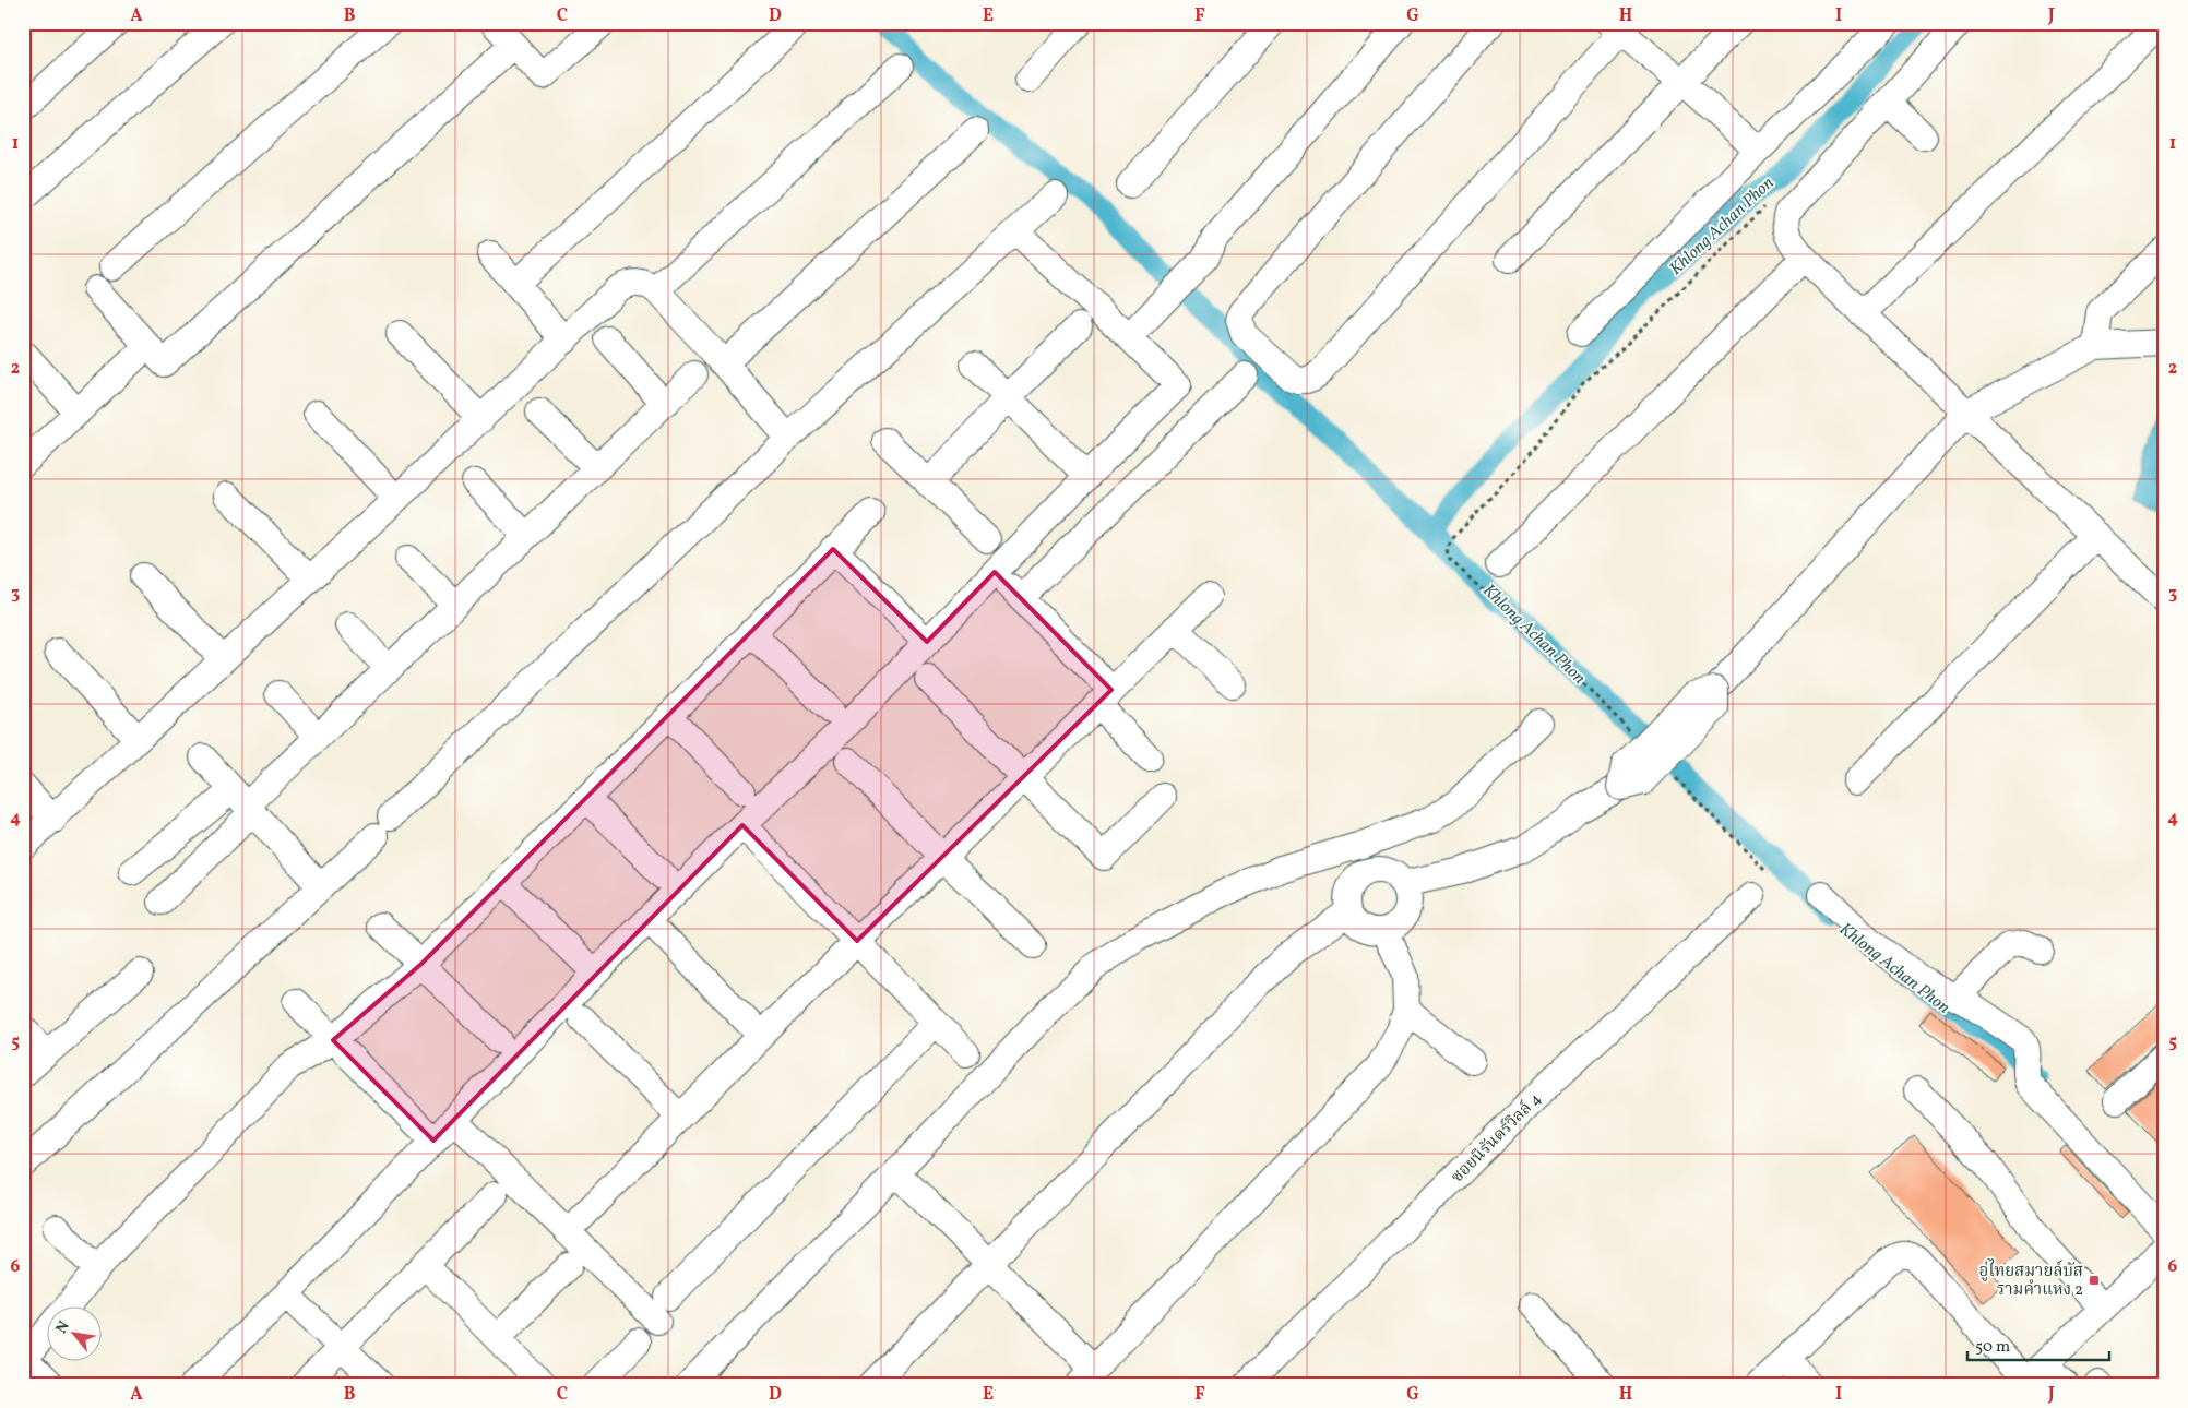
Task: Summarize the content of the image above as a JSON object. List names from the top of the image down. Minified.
{"streets":{"street":["ซอยนิรันดร์วิลล์ 4"]},"water":["Khlong Achan Phon"],"places":{"transit":["อู่ไทยสมายล์บัส รามคำแหง 2"]},"scale_bar":"50 m","north":"top left","grid":{"columns":["A","B","C","D","E","F","G","H","I","J"],"rows":["1","2","3","4","5","6"]}}
